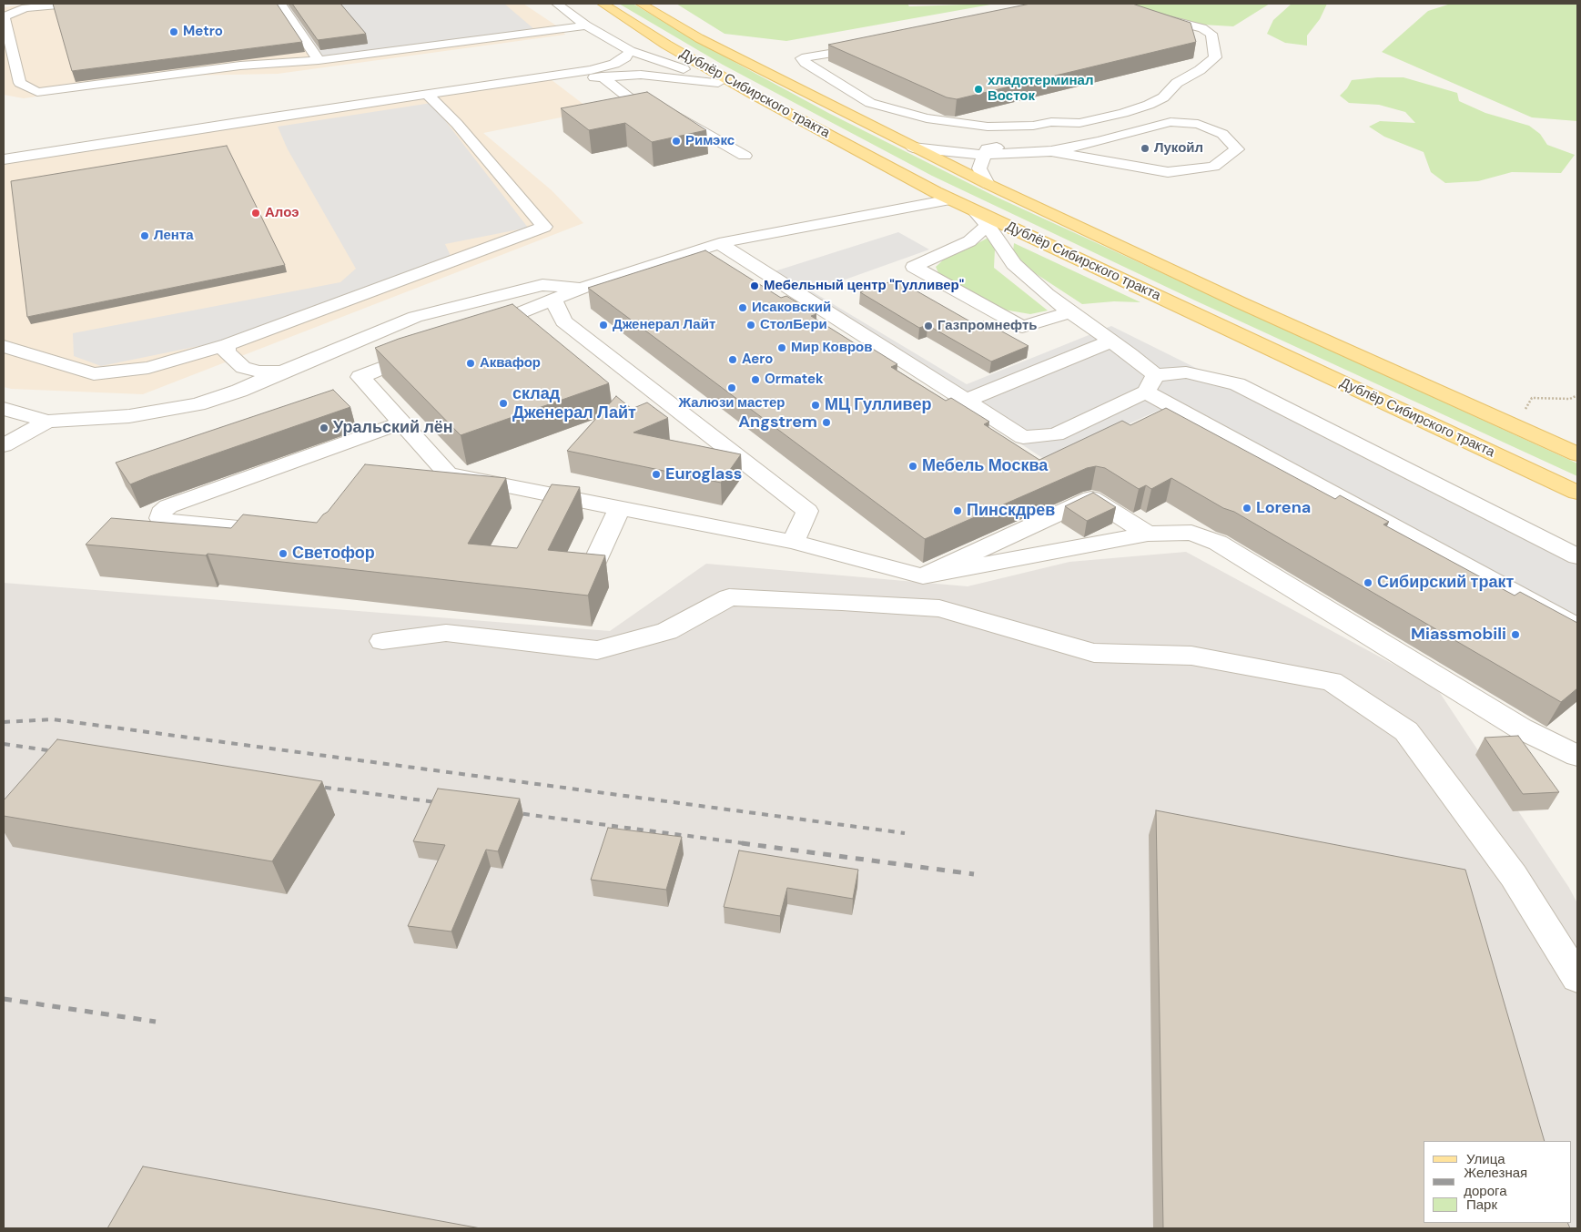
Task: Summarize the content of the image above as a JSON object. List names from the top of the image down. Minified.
{"streets":{"main road":["Дублёр Сибирского тракта"]},"places":["Metro","хладотерминал Восток","Римэкс","Лукойл","Алоэ","Лента","Мебельный центр \"Гулливер\"","Исаковский","Дженерал Лайт","СтолБери","Газпромнефть","Мир Ковров","Aero","Аквафор","Ormatek","Жалюзи мастер","склад Дженерал Лайт","МЦ Гулливер","Angstrem","Уральский лён","Мебель Москва","Euroglass","Lorena","Пинскдрев","Светофор","Сибирский тракт","Miassmobili"],"legend":["Улица","Железная дорога","Парк"]}
